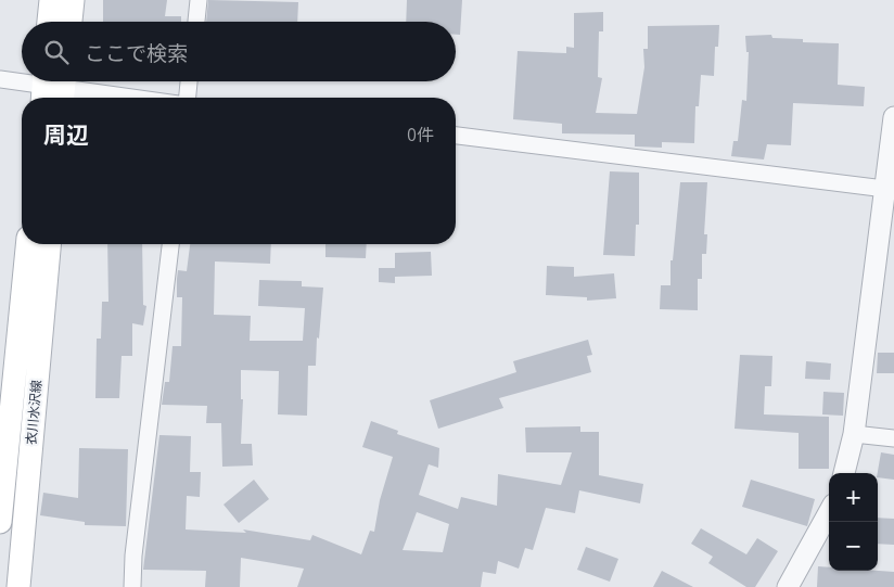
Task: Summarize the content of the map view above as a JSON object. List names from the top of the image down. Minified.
{"streets":{"main road":["衣川水沢線"]},"page":{"search":"ここで検索","heading":["周辺","0件"],"map_buttons":["+","−"]}}
